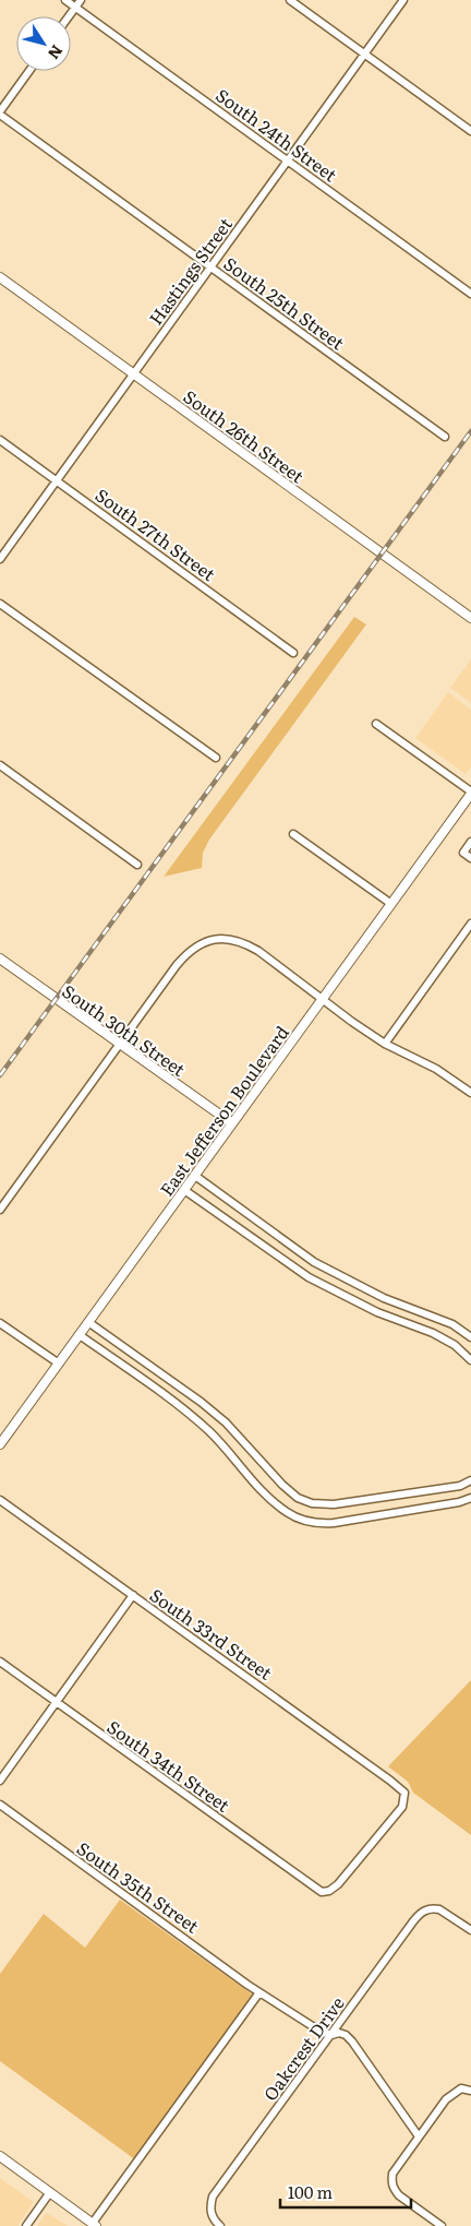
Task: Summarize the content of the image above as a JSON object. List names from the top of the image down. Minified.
{"streets":{"street":["South 24th Street","Hastings Street","South 25th Street","South 26th Street","South 27th Street","South 30th Street","East Jefferson Boulevard","South 33rd Street","South 34th Street","South 35th Street","Oakcrest Drive"]},"crossings":[["South 24th Street","Hastings Street"],["Hastings Street","South 25th Street"],["Hastings Street","South 26th Street"],["Hastings Street","South 27th Street"],["South 30th Street","East Jefferson Boulevard"],["South 33rd Street","South 34th Street"],["South 35th Street","Oakcrest Drive"]],"scale_bar":"100 m","north":"bottom right"}
